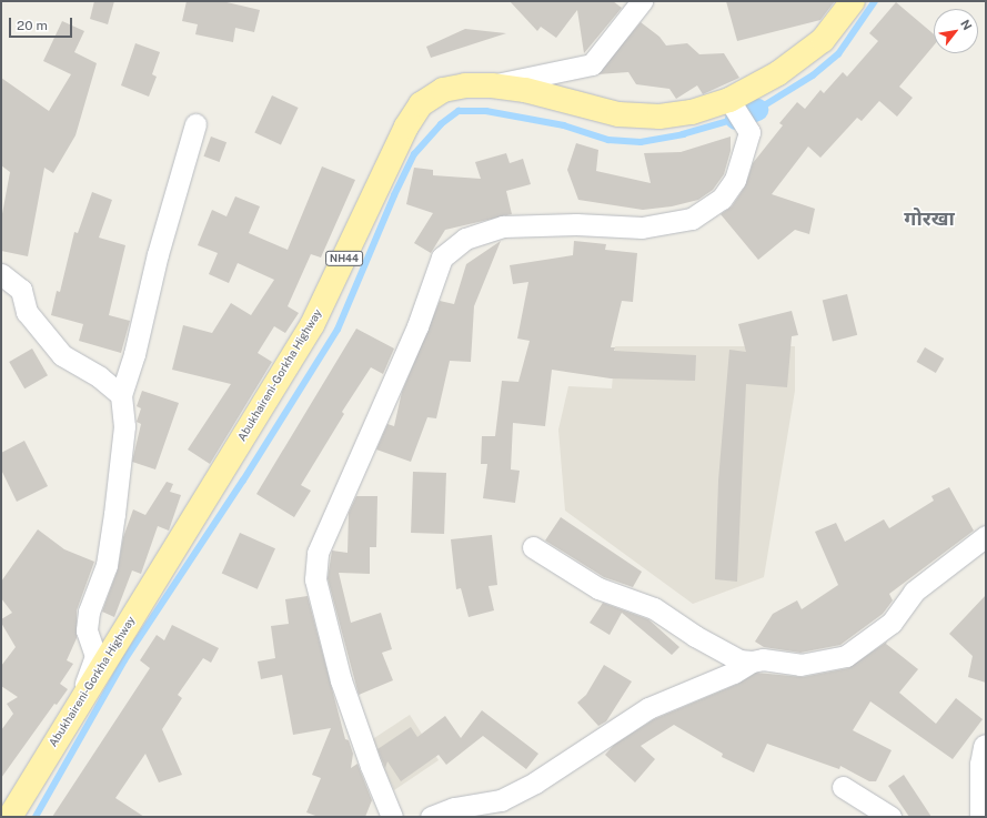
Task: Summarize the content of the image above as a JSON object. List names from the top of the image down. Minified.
{"streets":{"main road":["NH44","Abukhaireni-Gorkha Highway"]},"districts":["गोरखा"],"scale_bar":"20 m","north":"top right"}
